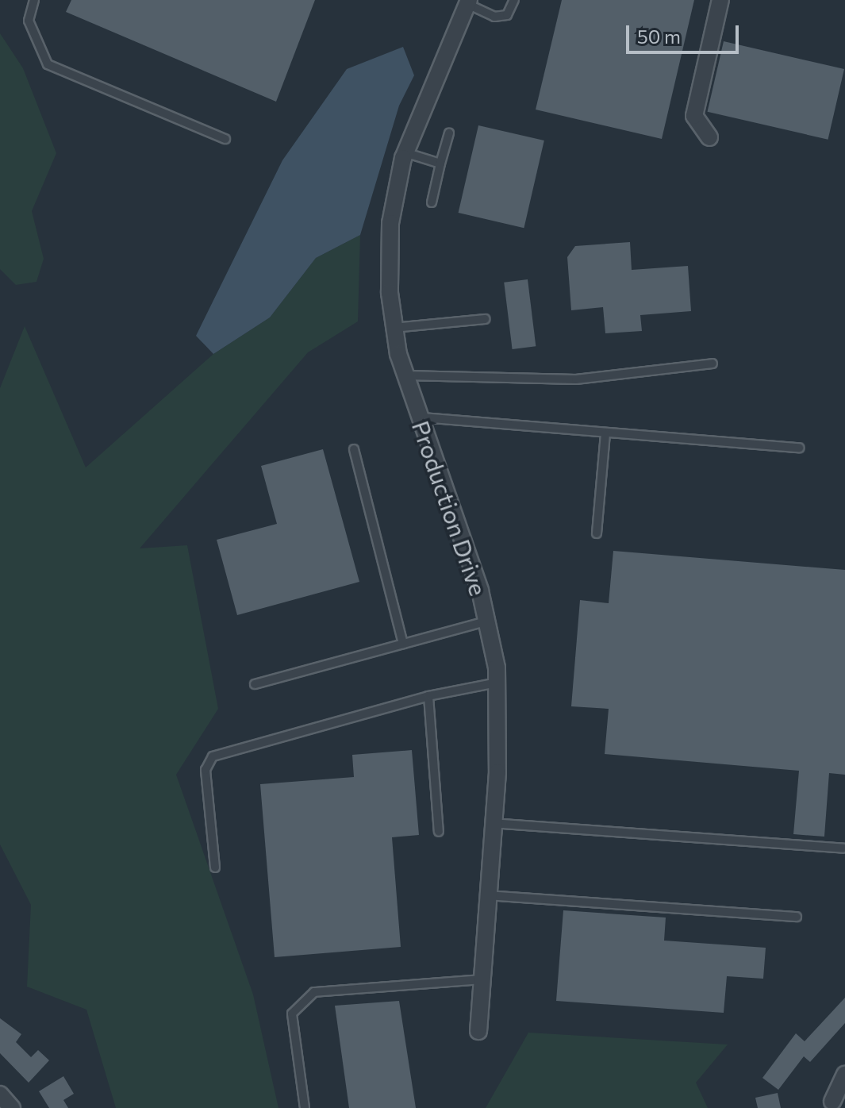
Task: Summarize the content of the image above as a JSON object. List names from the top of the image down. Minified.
{"streets":{"street":["Production Drive"]},"scale_bar":"50 m"}
